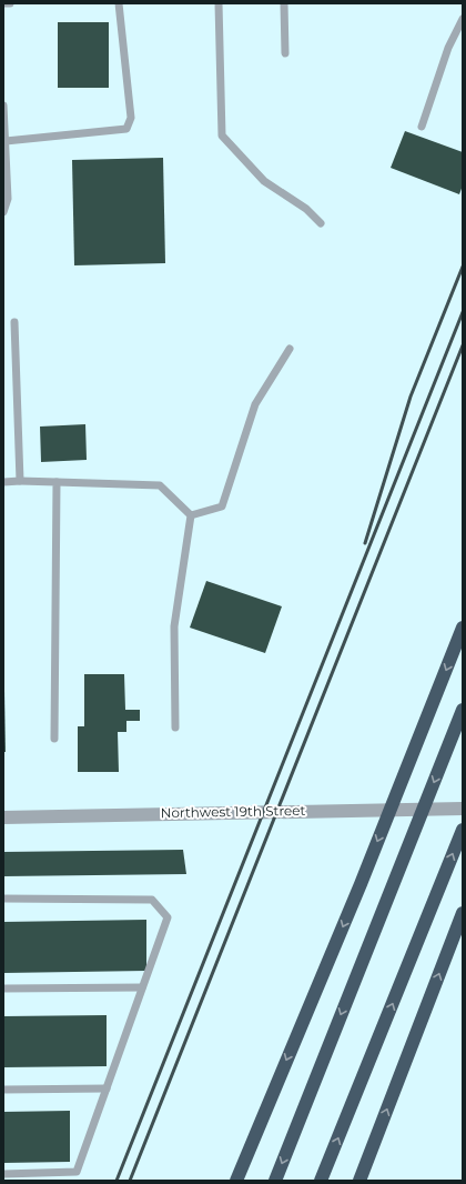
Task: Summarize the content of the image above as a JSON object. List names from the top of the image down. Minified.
{"streets":{"street":["Northwest 19th Street"]}}
